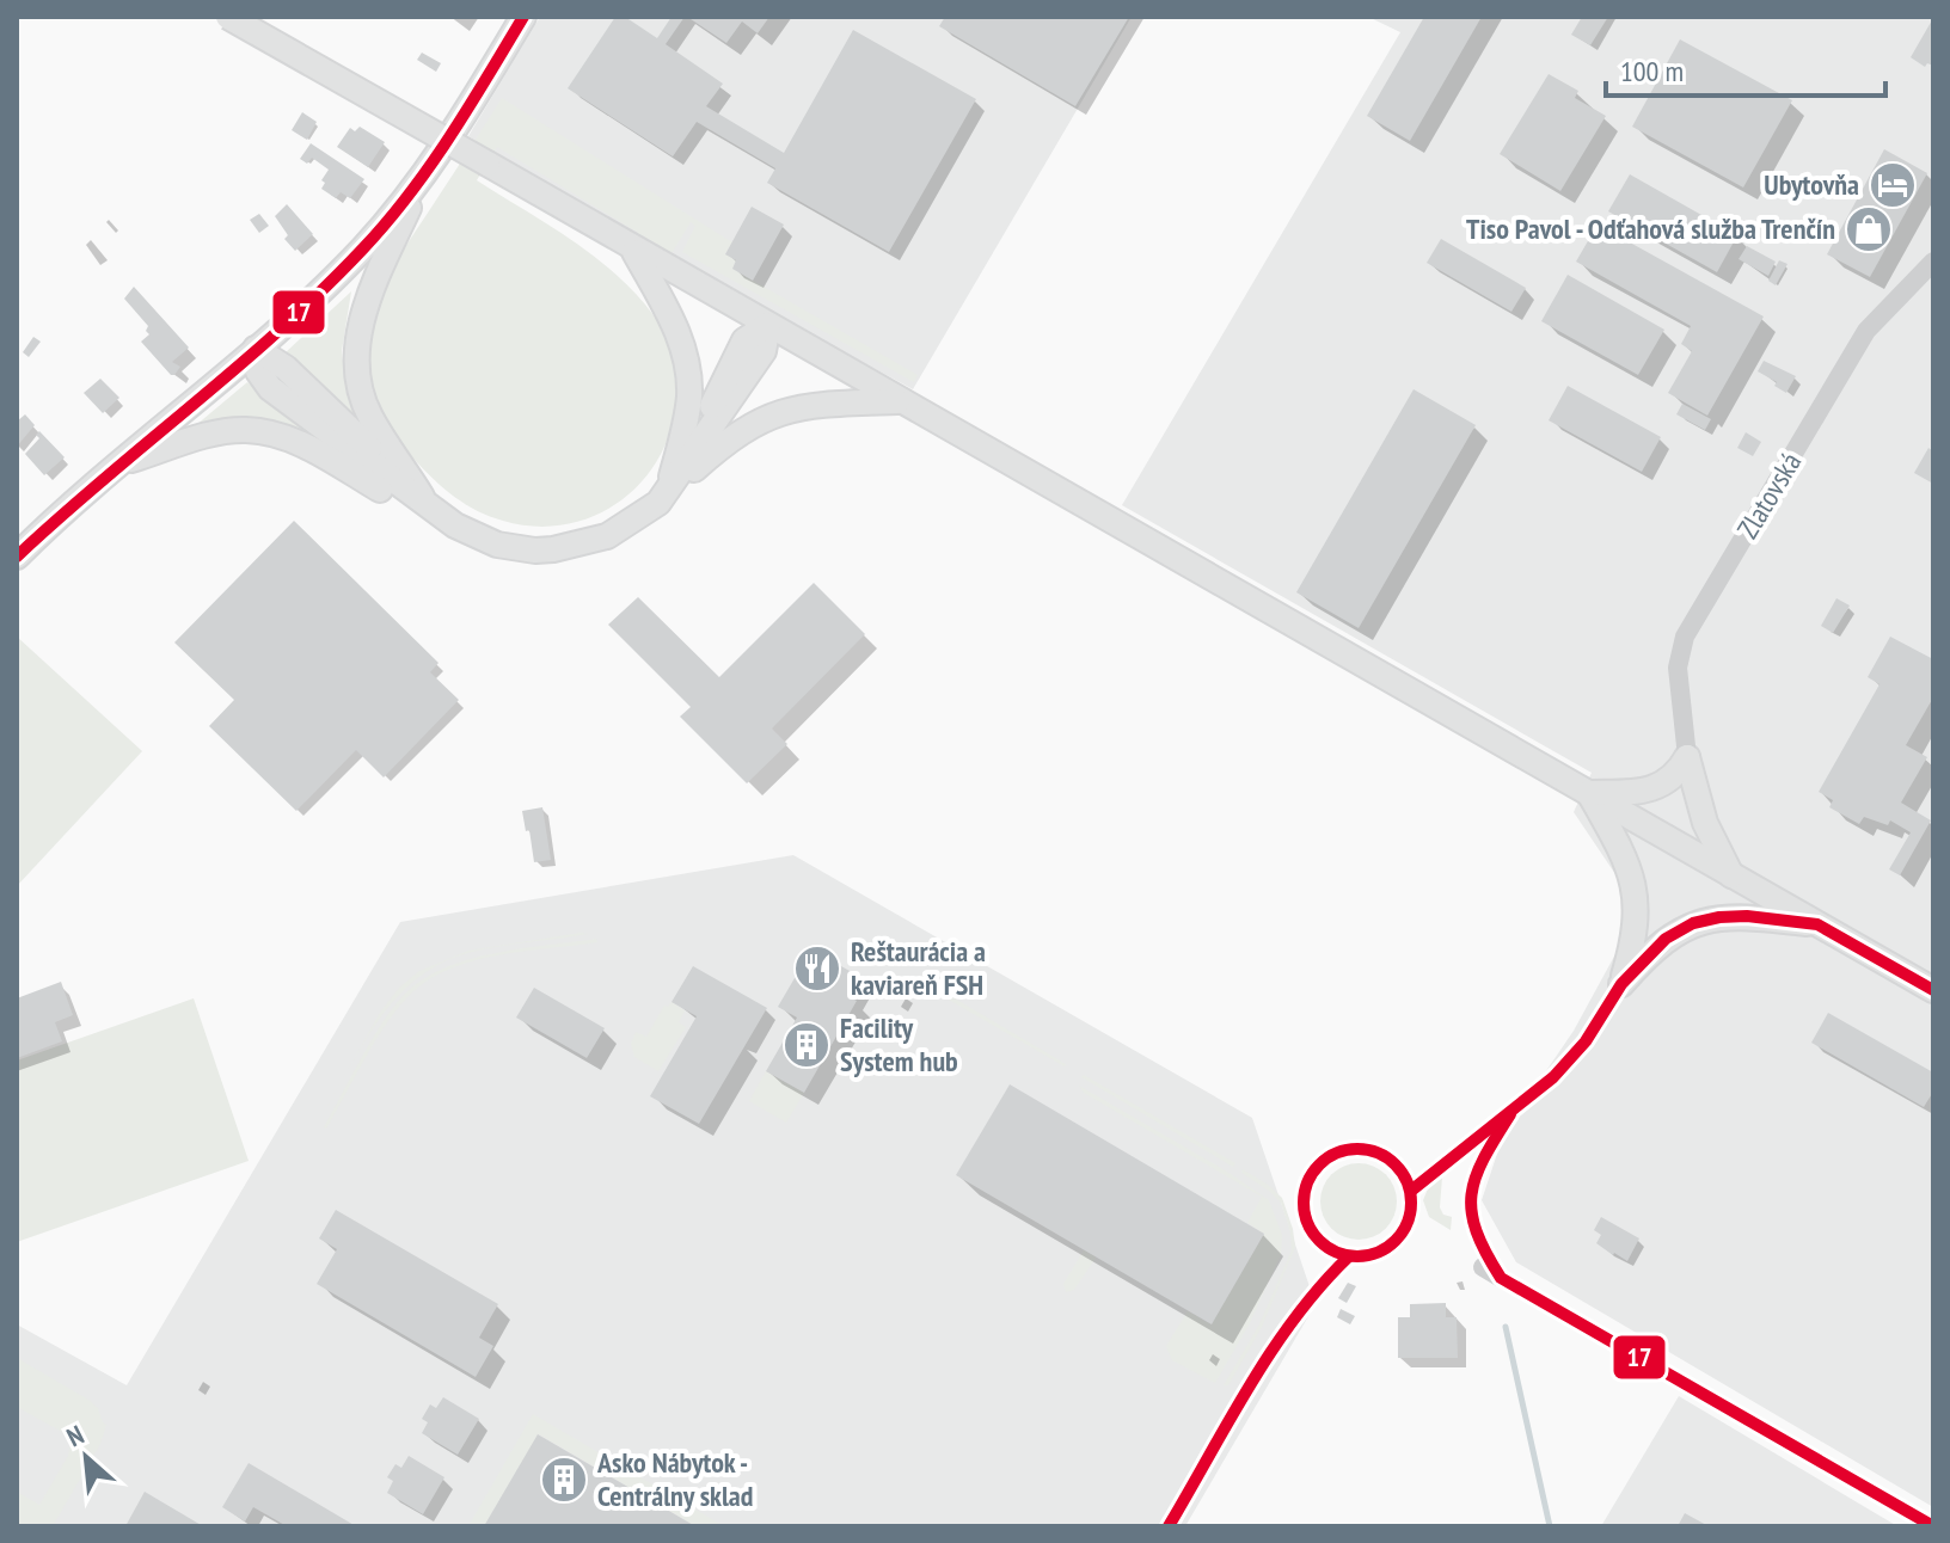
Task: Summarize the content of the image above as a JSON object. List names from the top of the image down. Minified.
{"streets":{"street":["Zlatovská"]},"places":{"hotel":["Ubytovňa"],"shop":["Tiso Pavol - Odťahová služba Trenčín"],"restaurant":["Reštaurácia a kaviareň FSH"],"building":["Facility System hub","Asko Nábytok - Centrálny sklad"]},"lines":["transit line 17"],"scale_bar":"100 m","north":"top left"}
